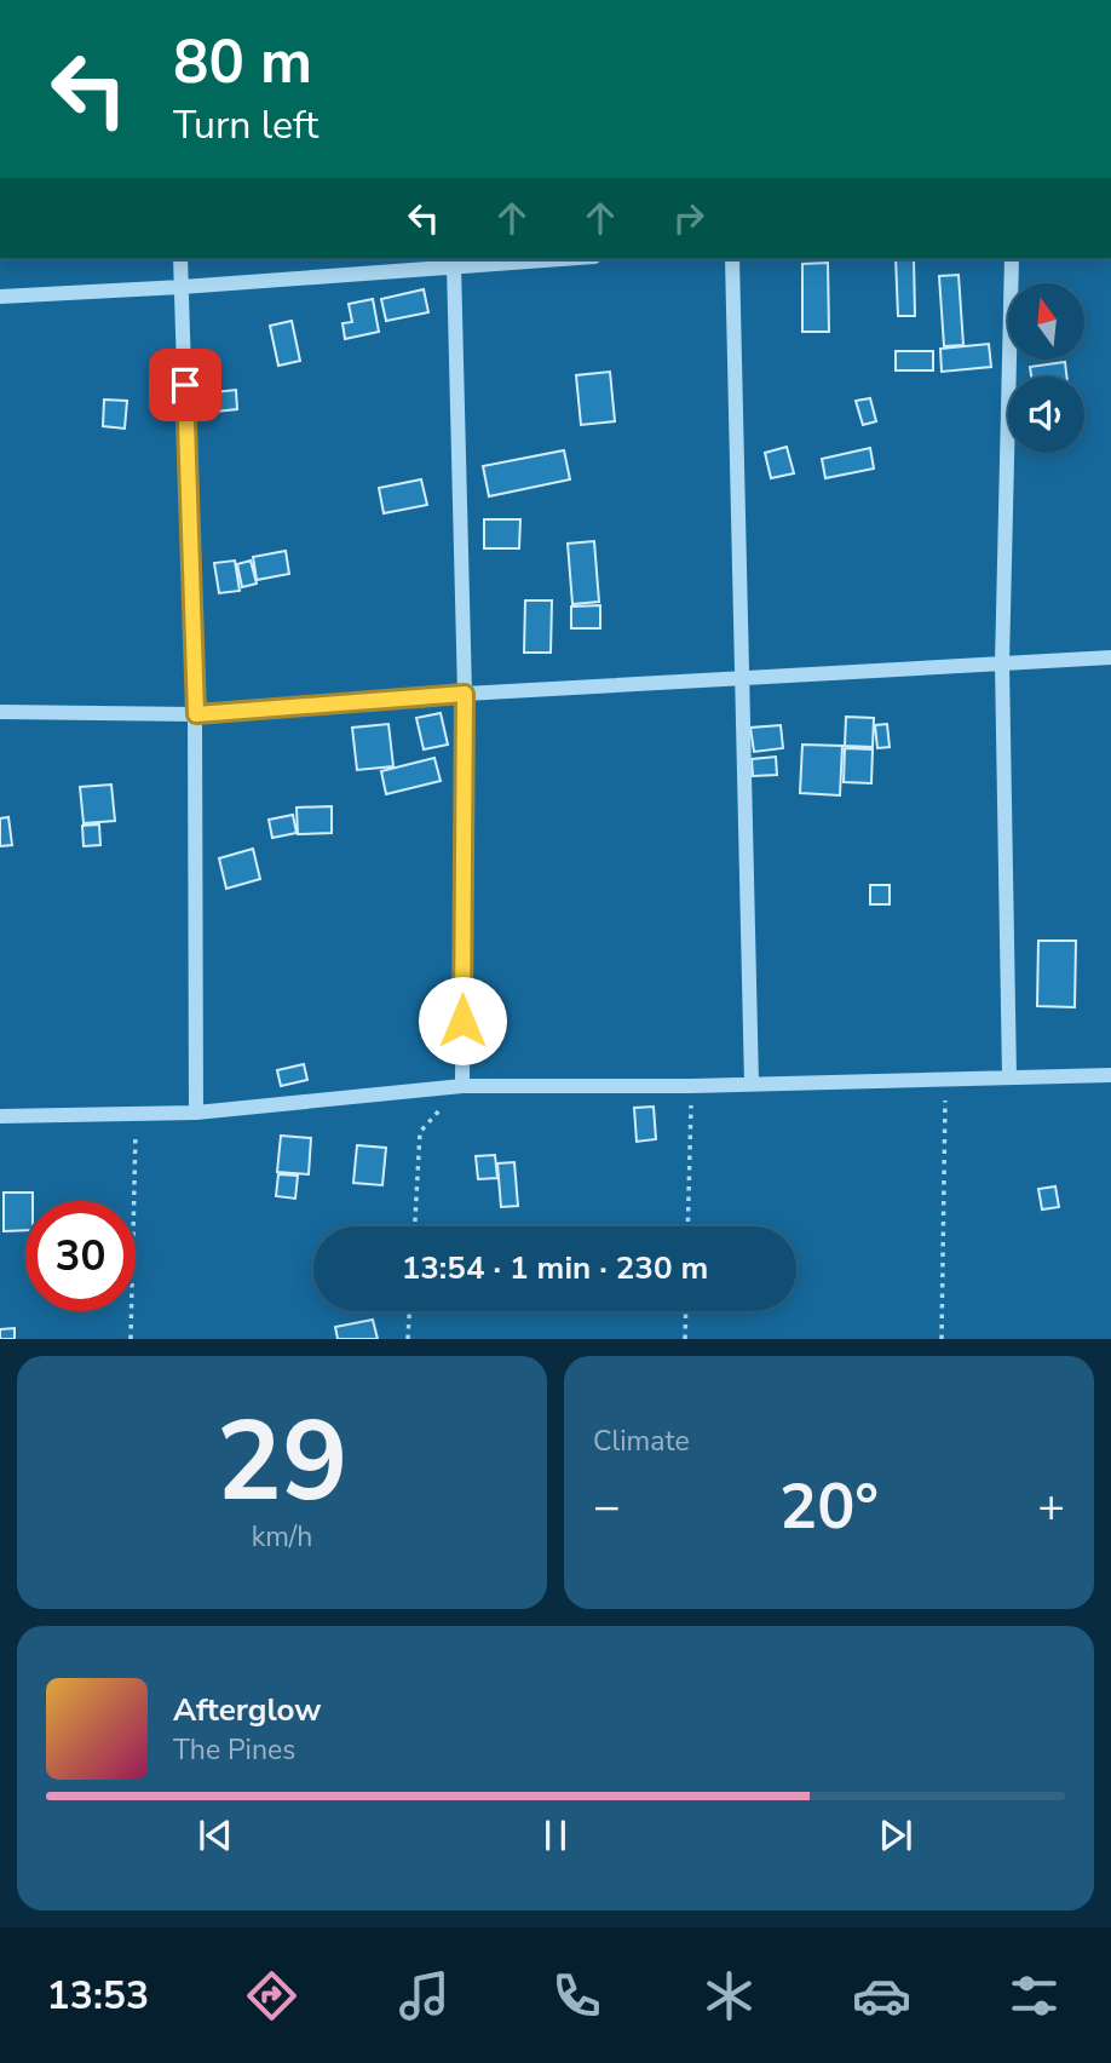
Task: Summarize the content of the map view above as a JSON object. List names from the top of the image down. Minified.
{"north":"top","page":{"turn":["80 m","Turn left"],"limit":"30","trip":"13:54 · 1 min · 230 m","tile":[["29","km/h"],"Climate"],"heat":["−","20°","+"],"song":["Afterglow","The Pines"],"tabs":"13:53"}}
